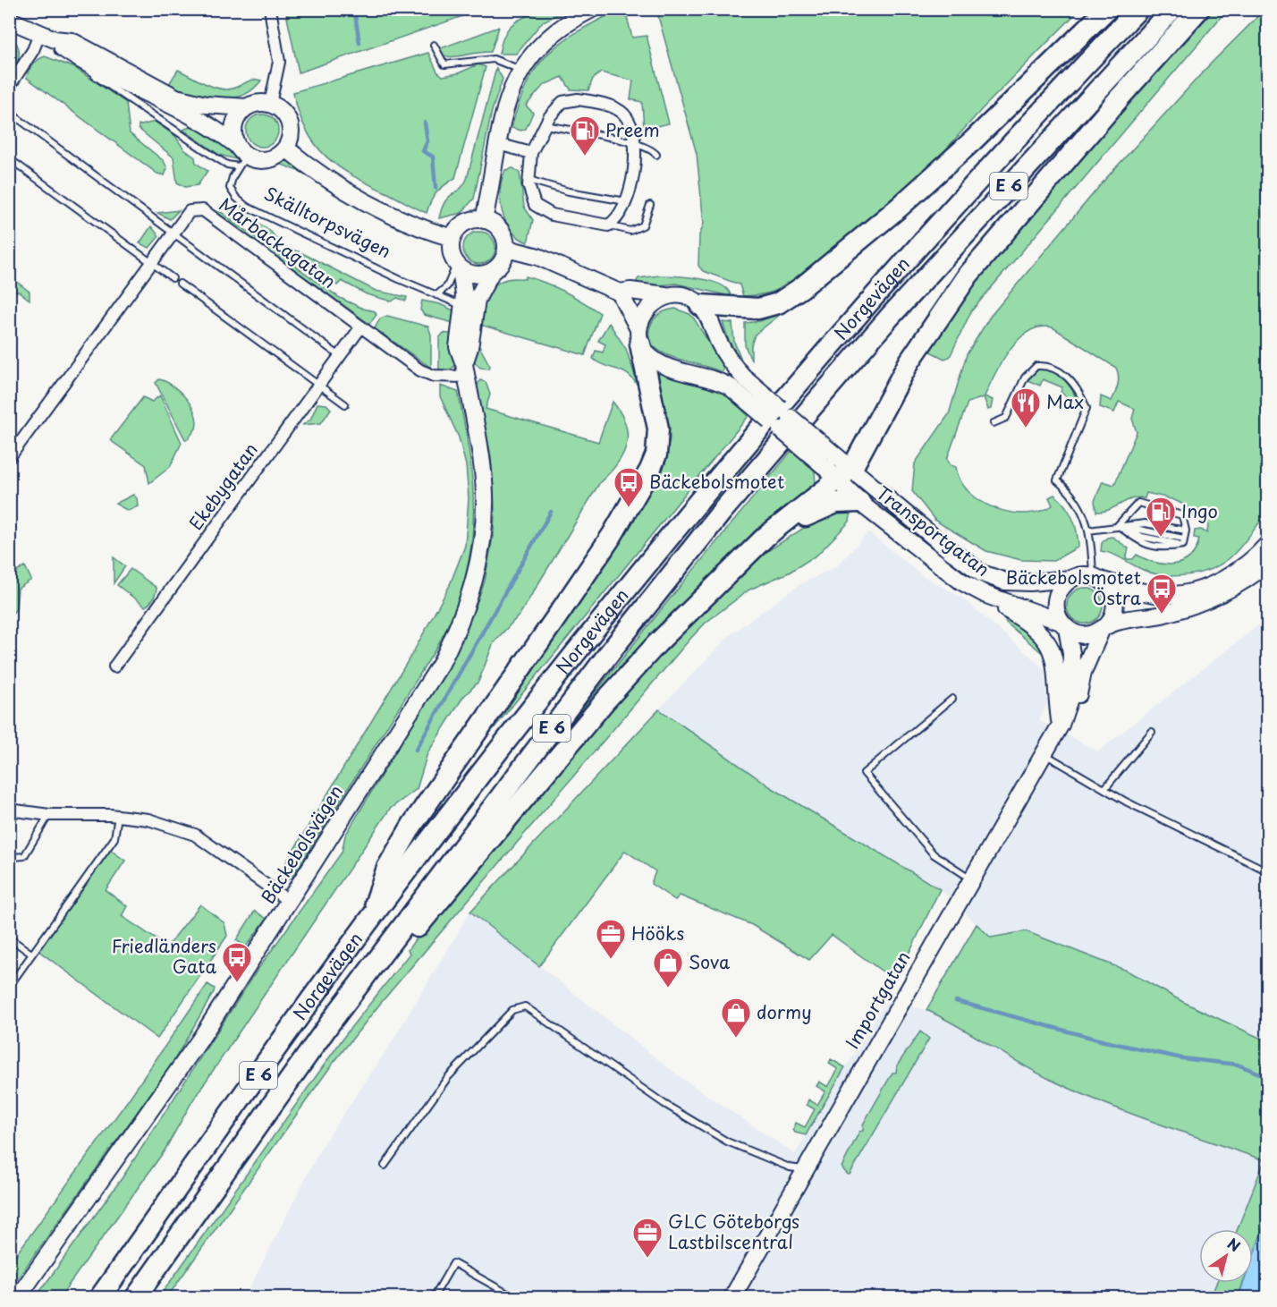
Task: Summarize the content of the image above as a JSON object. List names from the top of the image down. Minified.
{"streets":{"highway":["E 6","Norgevägen"],"street":["Skälltorpsvägen","Mårbackagatan","Ekebygatan","Transportgatan","Bäckebolsvägen","Importgatan"]},"crossings":[["Skälltorpsvägen","Bäckebolsvägen"],["Mårbackagatan","Ekebygatan"],["Mårbackagatan","Bäckebolsvägen"],["Transportgatan","Importgatan"]],"places":{"fuel station":["Preem","Ingo"],"restaurant":["Max"],"bus stop":["Bäckebolsmotet","Bäckebolsmotet Östra","Friedländers Gata"],"office":["Hööks","GLC Göteborgs Lastbilscentral"],"shop":["Sova","dormy"]},"north":"top right"}
